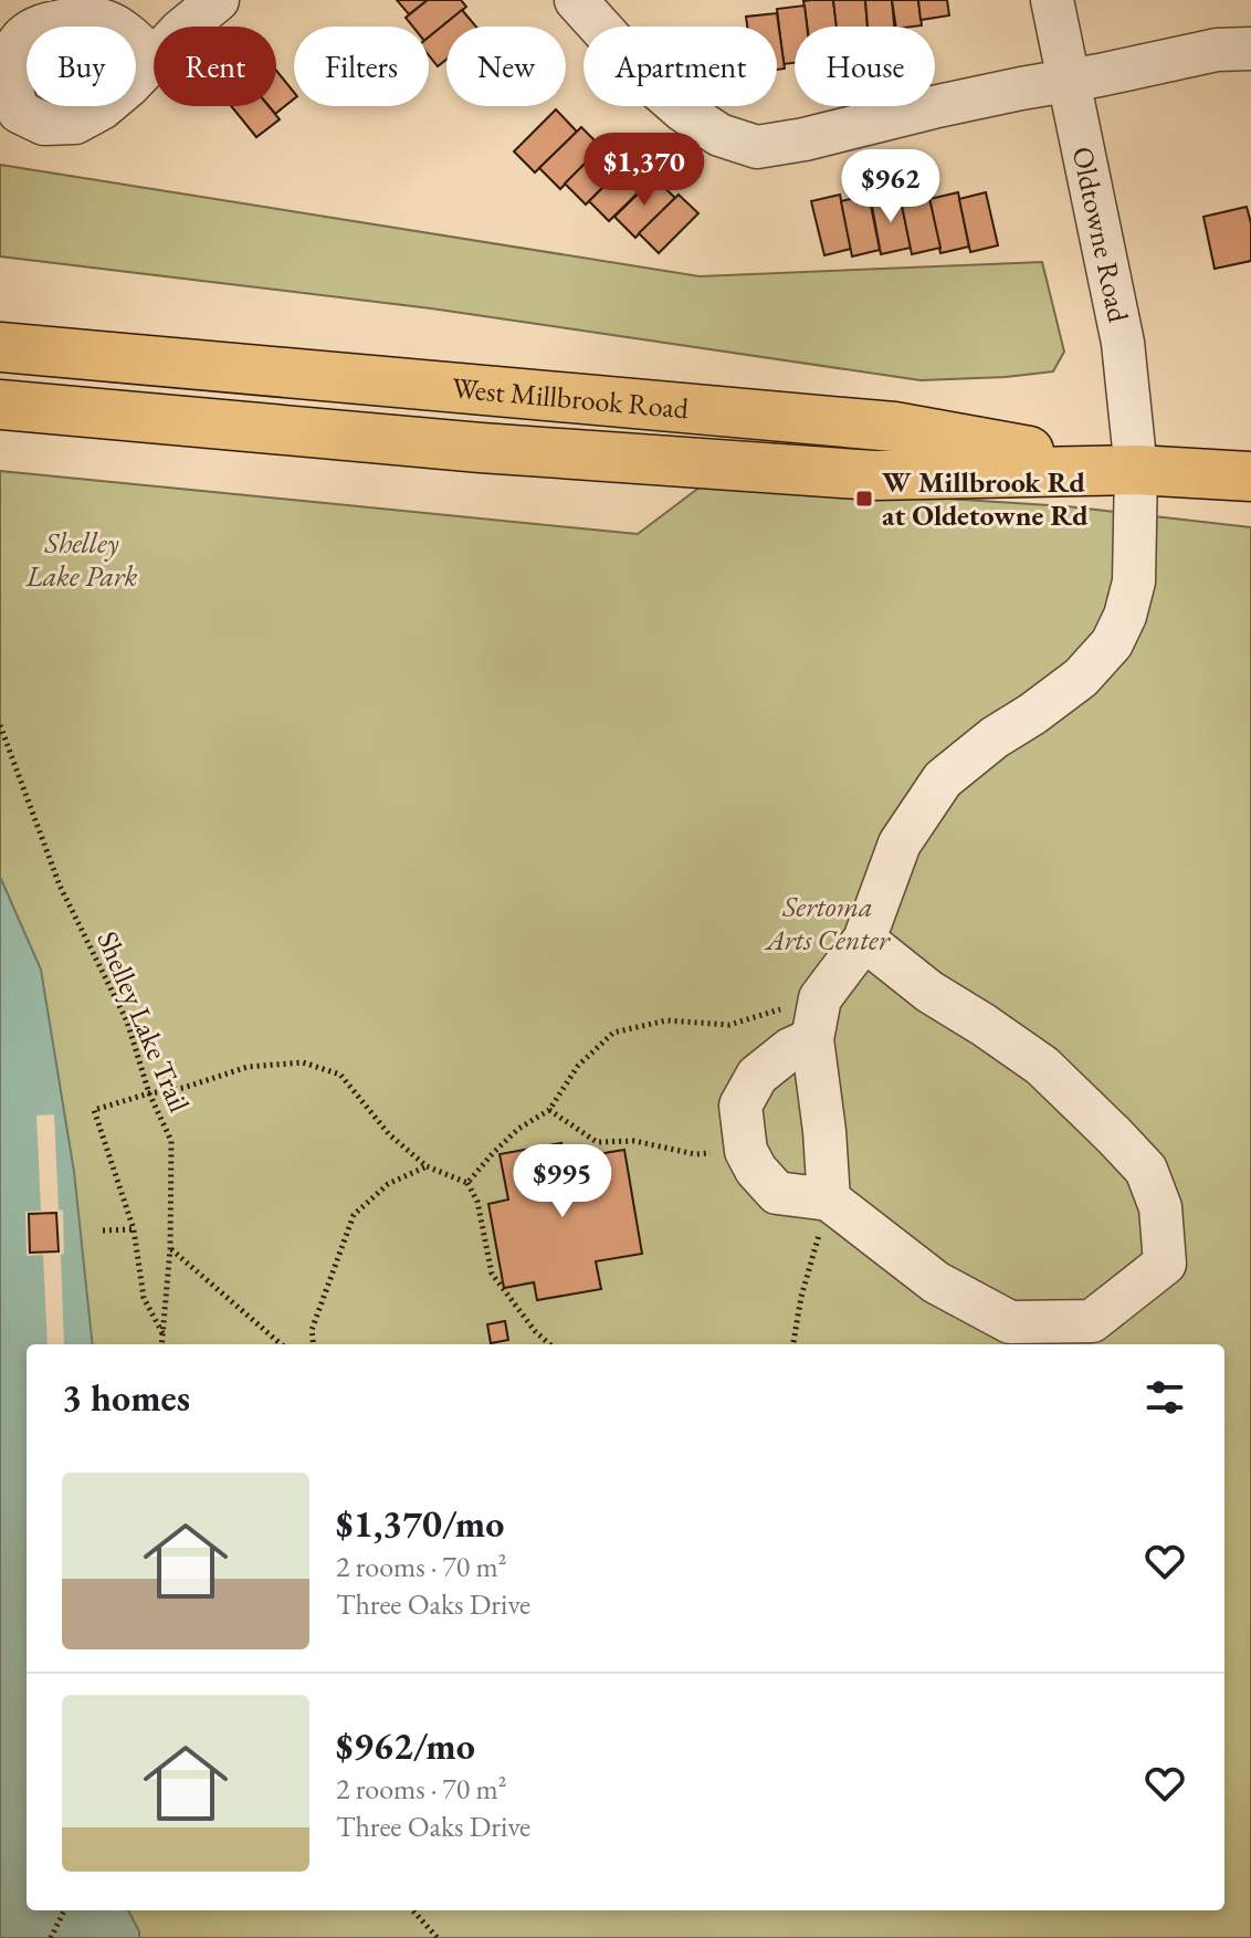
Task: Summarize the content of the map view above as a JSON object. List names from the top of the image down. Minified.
{"streets":{"main road":["West Millbrook Road"],"street":["Oldtowne Road"],"path":["Shelley Lake Trail"]},"crossings":[["Oldtowne Road","West Millbrook Road"]],"parks":["Shelley Lake Park","Sertoma Arts Center"],"places":{"transit":["W Millbrook Rd at Oldetowne Rd"]},"page":{"chip":["Buy","Rent","Filters","New","Apartment","House"],"price":["$1,370","$962","$995"],"heading":"3 homes","list":[{"name":"$1,370/mo","note":"2 rooms · 70 m² · Three Oaks Drive"},{"name":"$962/mo","note":"2 rooms · 70 m² · Three Oaks Drive"}]}}
